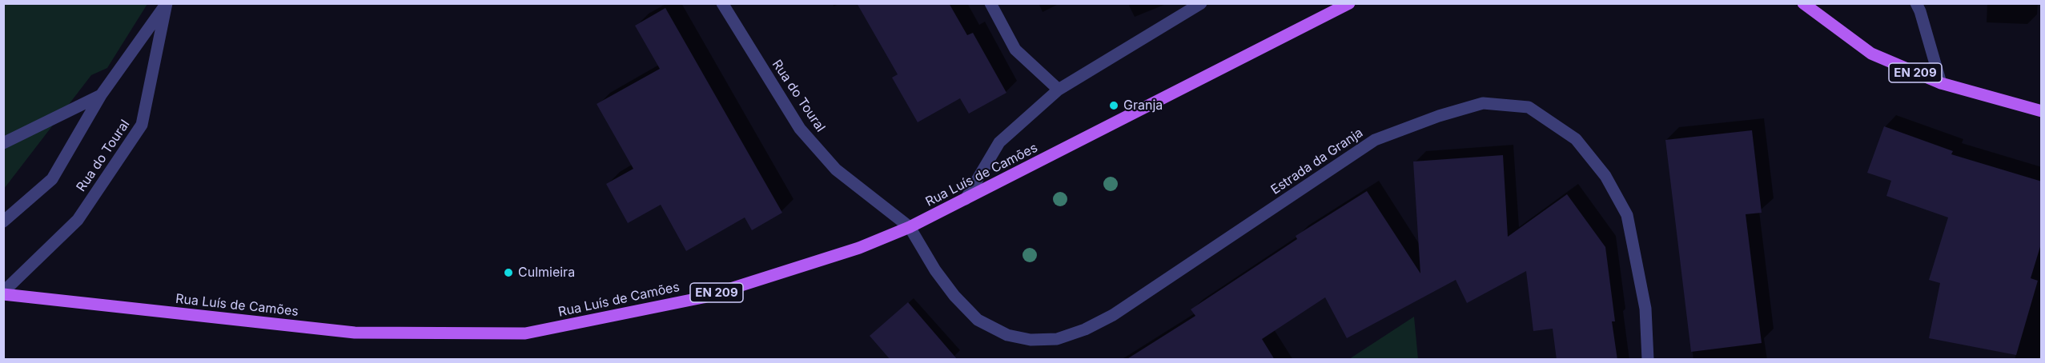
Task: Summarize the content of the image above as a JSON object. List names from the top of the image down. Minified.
{"streets":{"main road":["EN 209","Rua Luís de Camões"],"street":["Rua do Toural","Estrada da Granja"]},"crossings":[["Rua do Toural","Estrada da Granja"],["Rua do Toural","Rua Luís de Camões"],["Estrada da Granja","Rua Luís de Camões"]],"places":["Granja","Culmieira"]}
